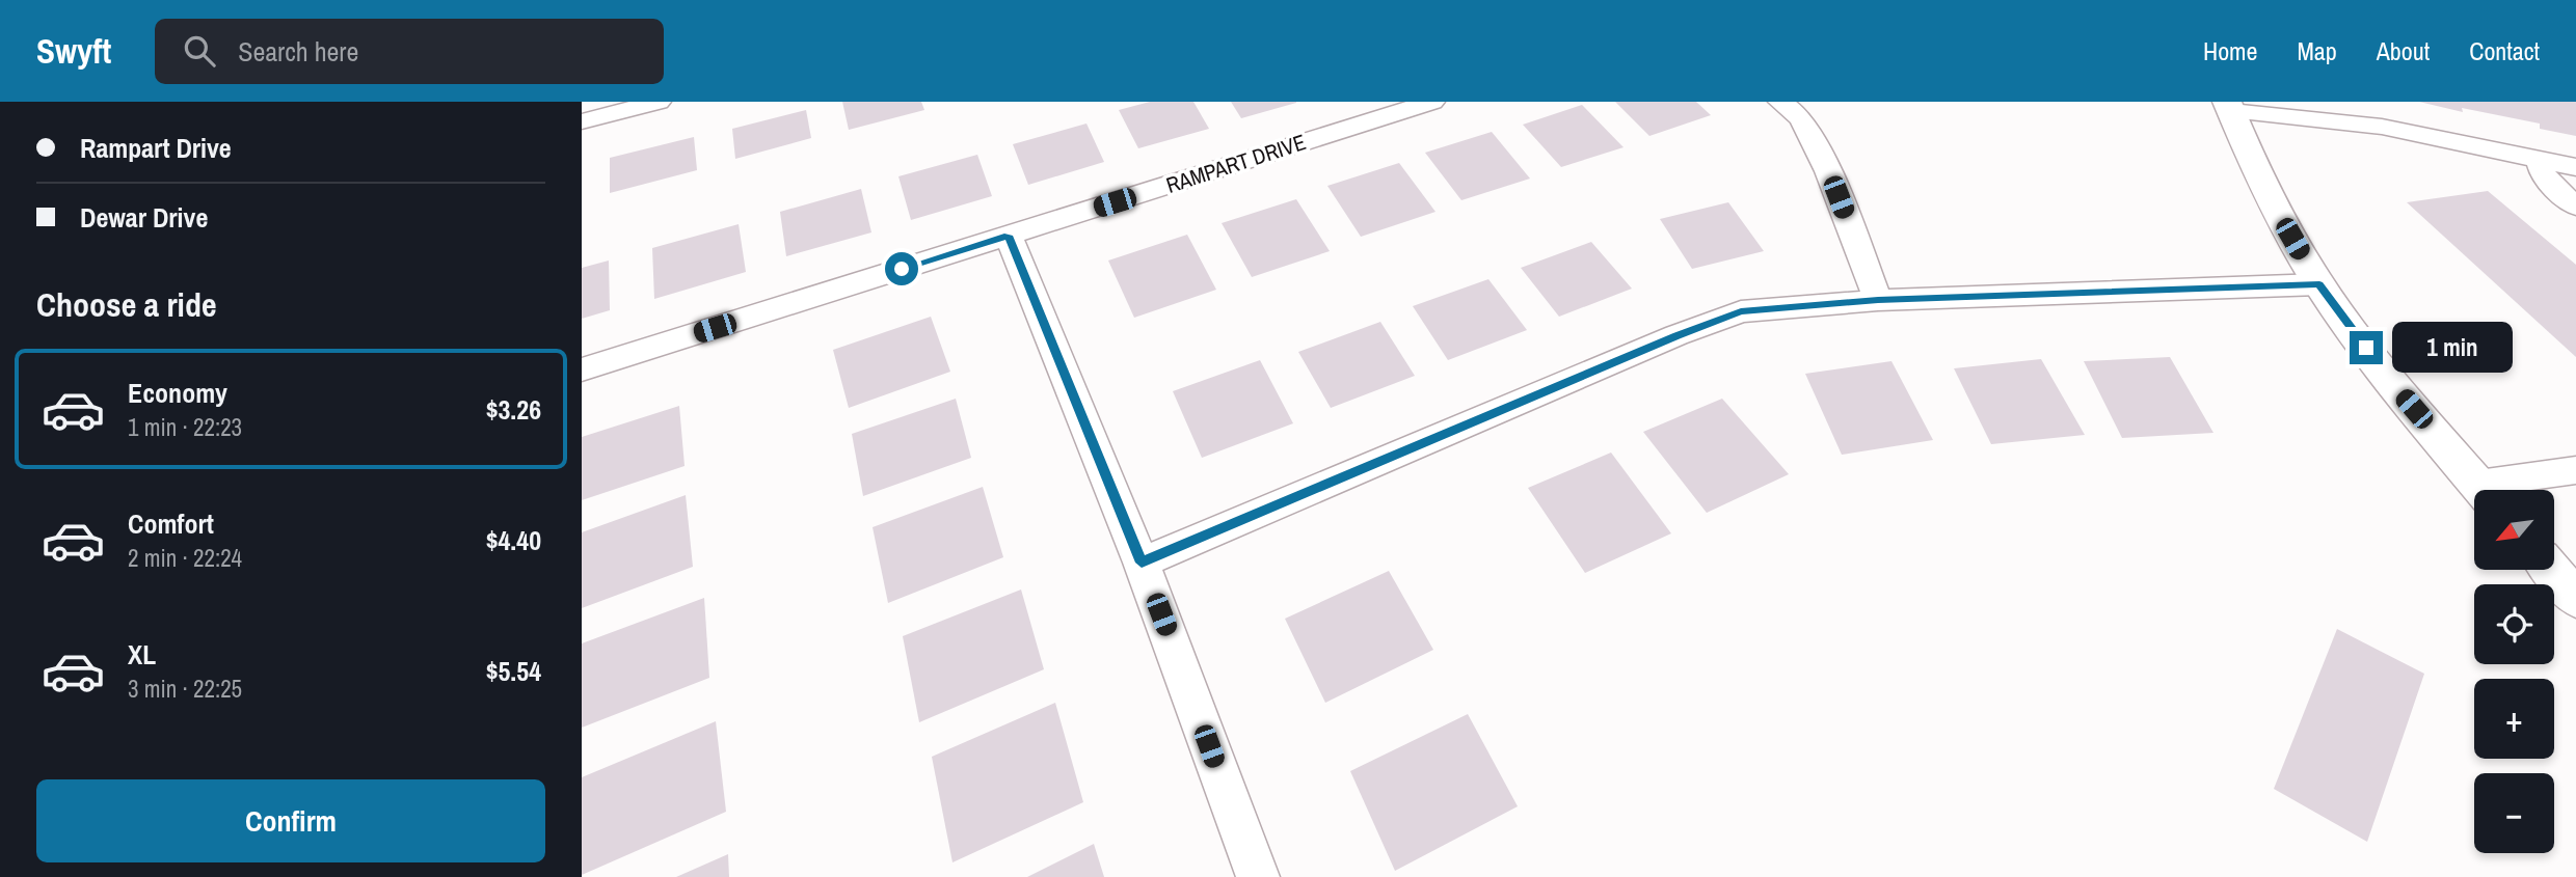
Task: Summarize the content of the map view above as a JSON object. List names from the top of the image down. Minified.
{"streets":{"street":["RAMPART DRIVE"]},"north":"bottom left","page":{"header":"Swyft","search":"Search here","nav":["Home","Map","About","Contact"],"banner":["Rampart Drive","Dewar Drive"],"heading":"Choose a ride","bubble":"1 min","list":[{"name":"Economy","note":"1 min · 22:23","value":"$3.26"},{"name":"Comfort","note":"2 min · 22:24","value":"$4.40"},{"name":"XL","note":"3 min · 22:25","value":"$5.54"}],"map_buttons":["+","−"],"buttons":"Confirm"}}
